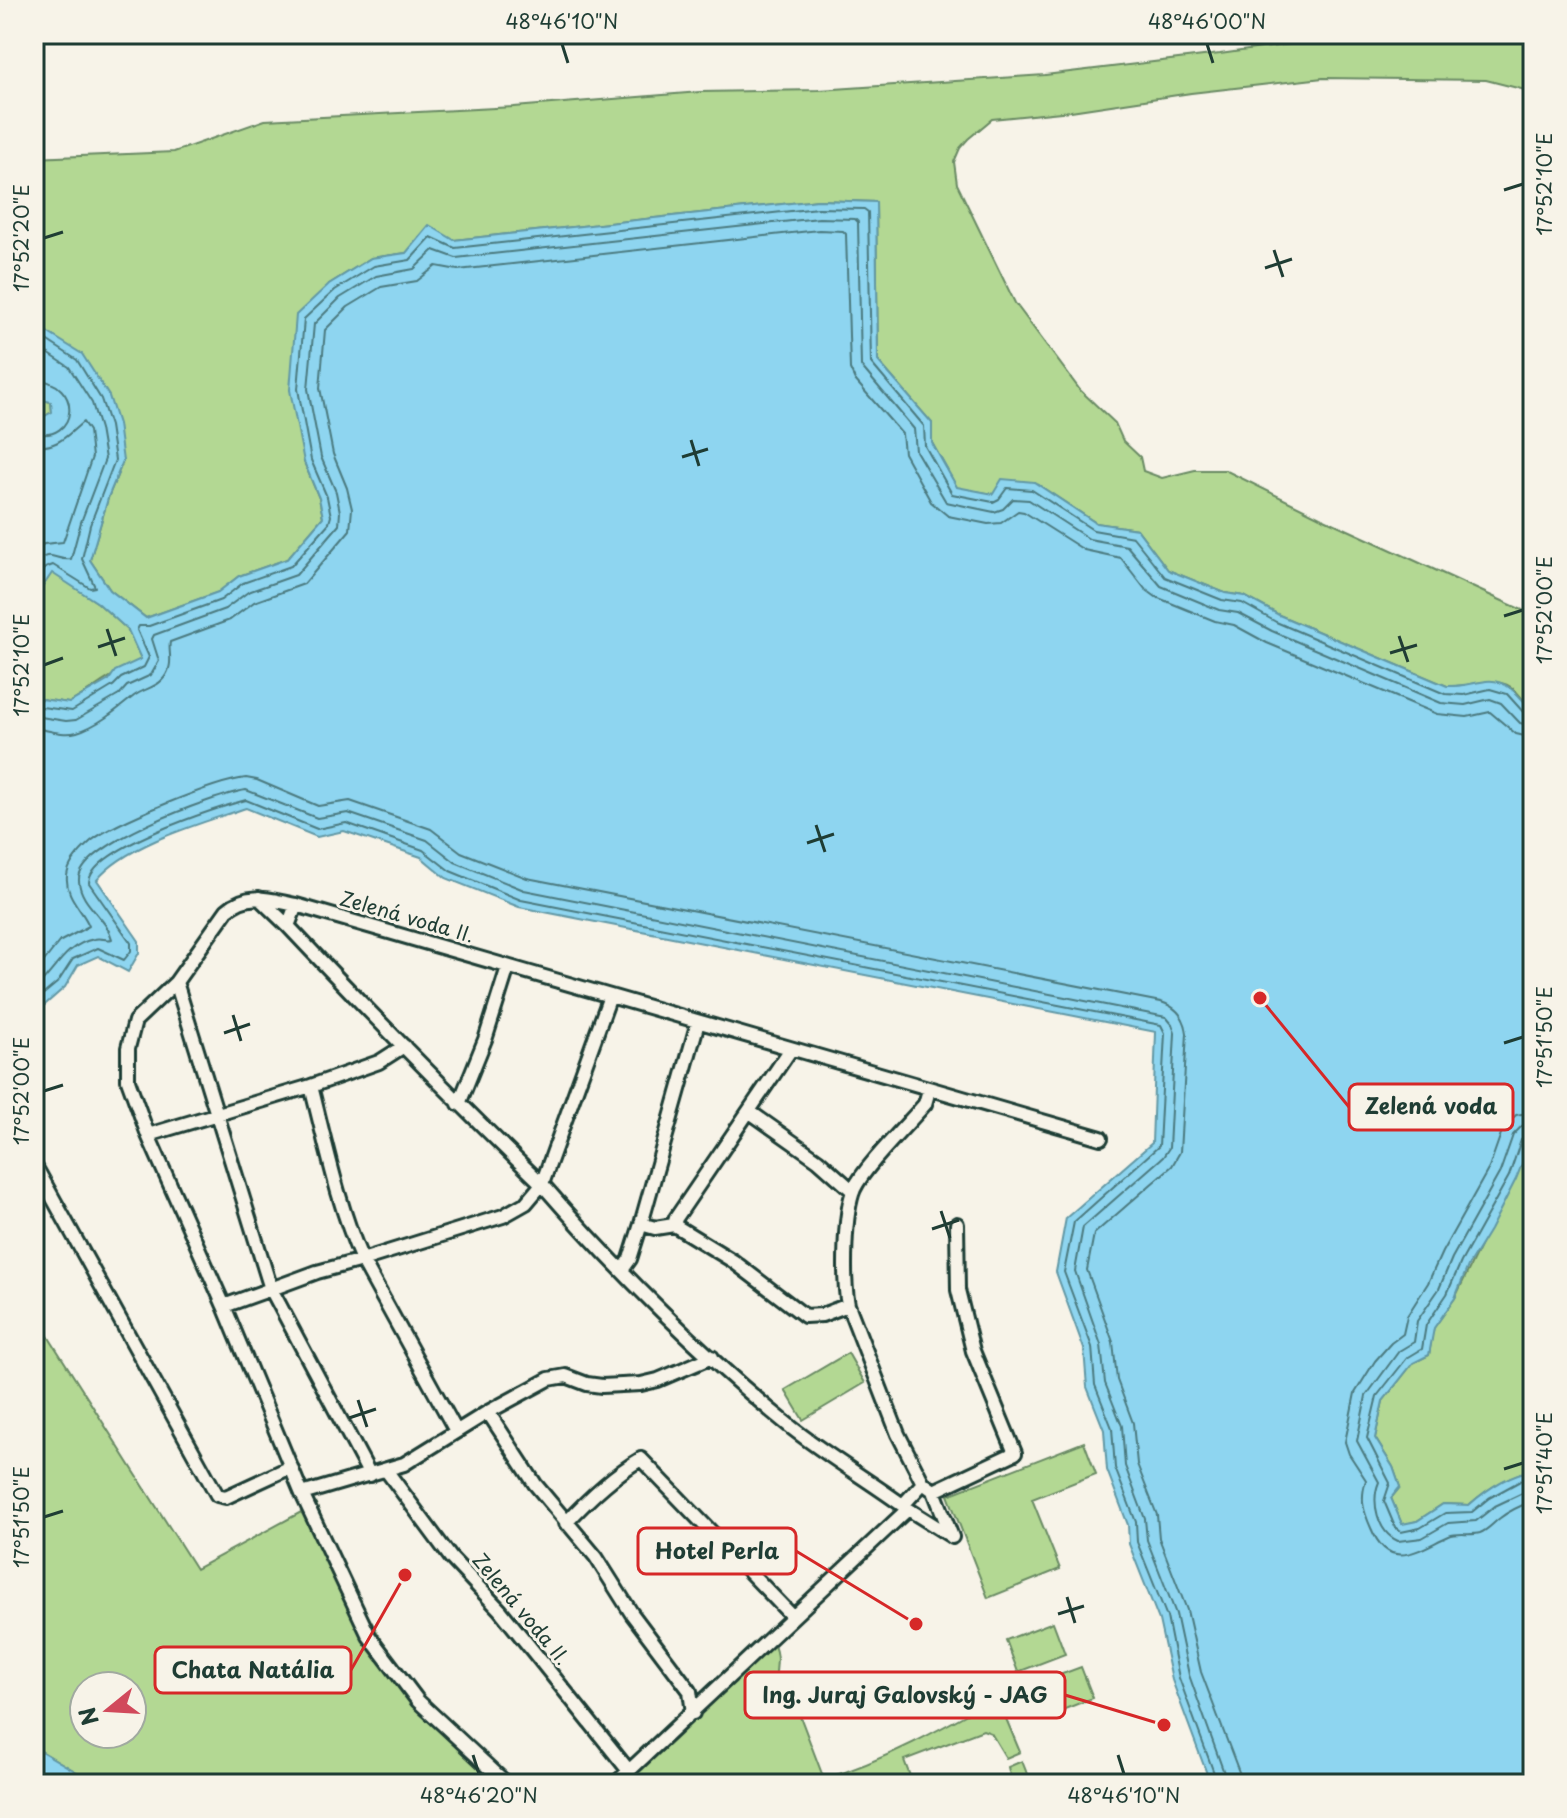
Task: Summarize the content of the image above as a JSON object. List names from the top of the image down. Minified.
{"streets":{"street":["Zelená voda II."]},"places":["Zelená voda","Chata Natália","Hotel Perla","Ing. Juraj Galovský - JAG"],"north":"left","coordinates":["48°46'10\"N","48°46'00\"N","17°52'10\"E","17°52'20\"E","17°52'00\"E","17°51'50\"E","17°51'40\"E","48°46'20\"N"]}
